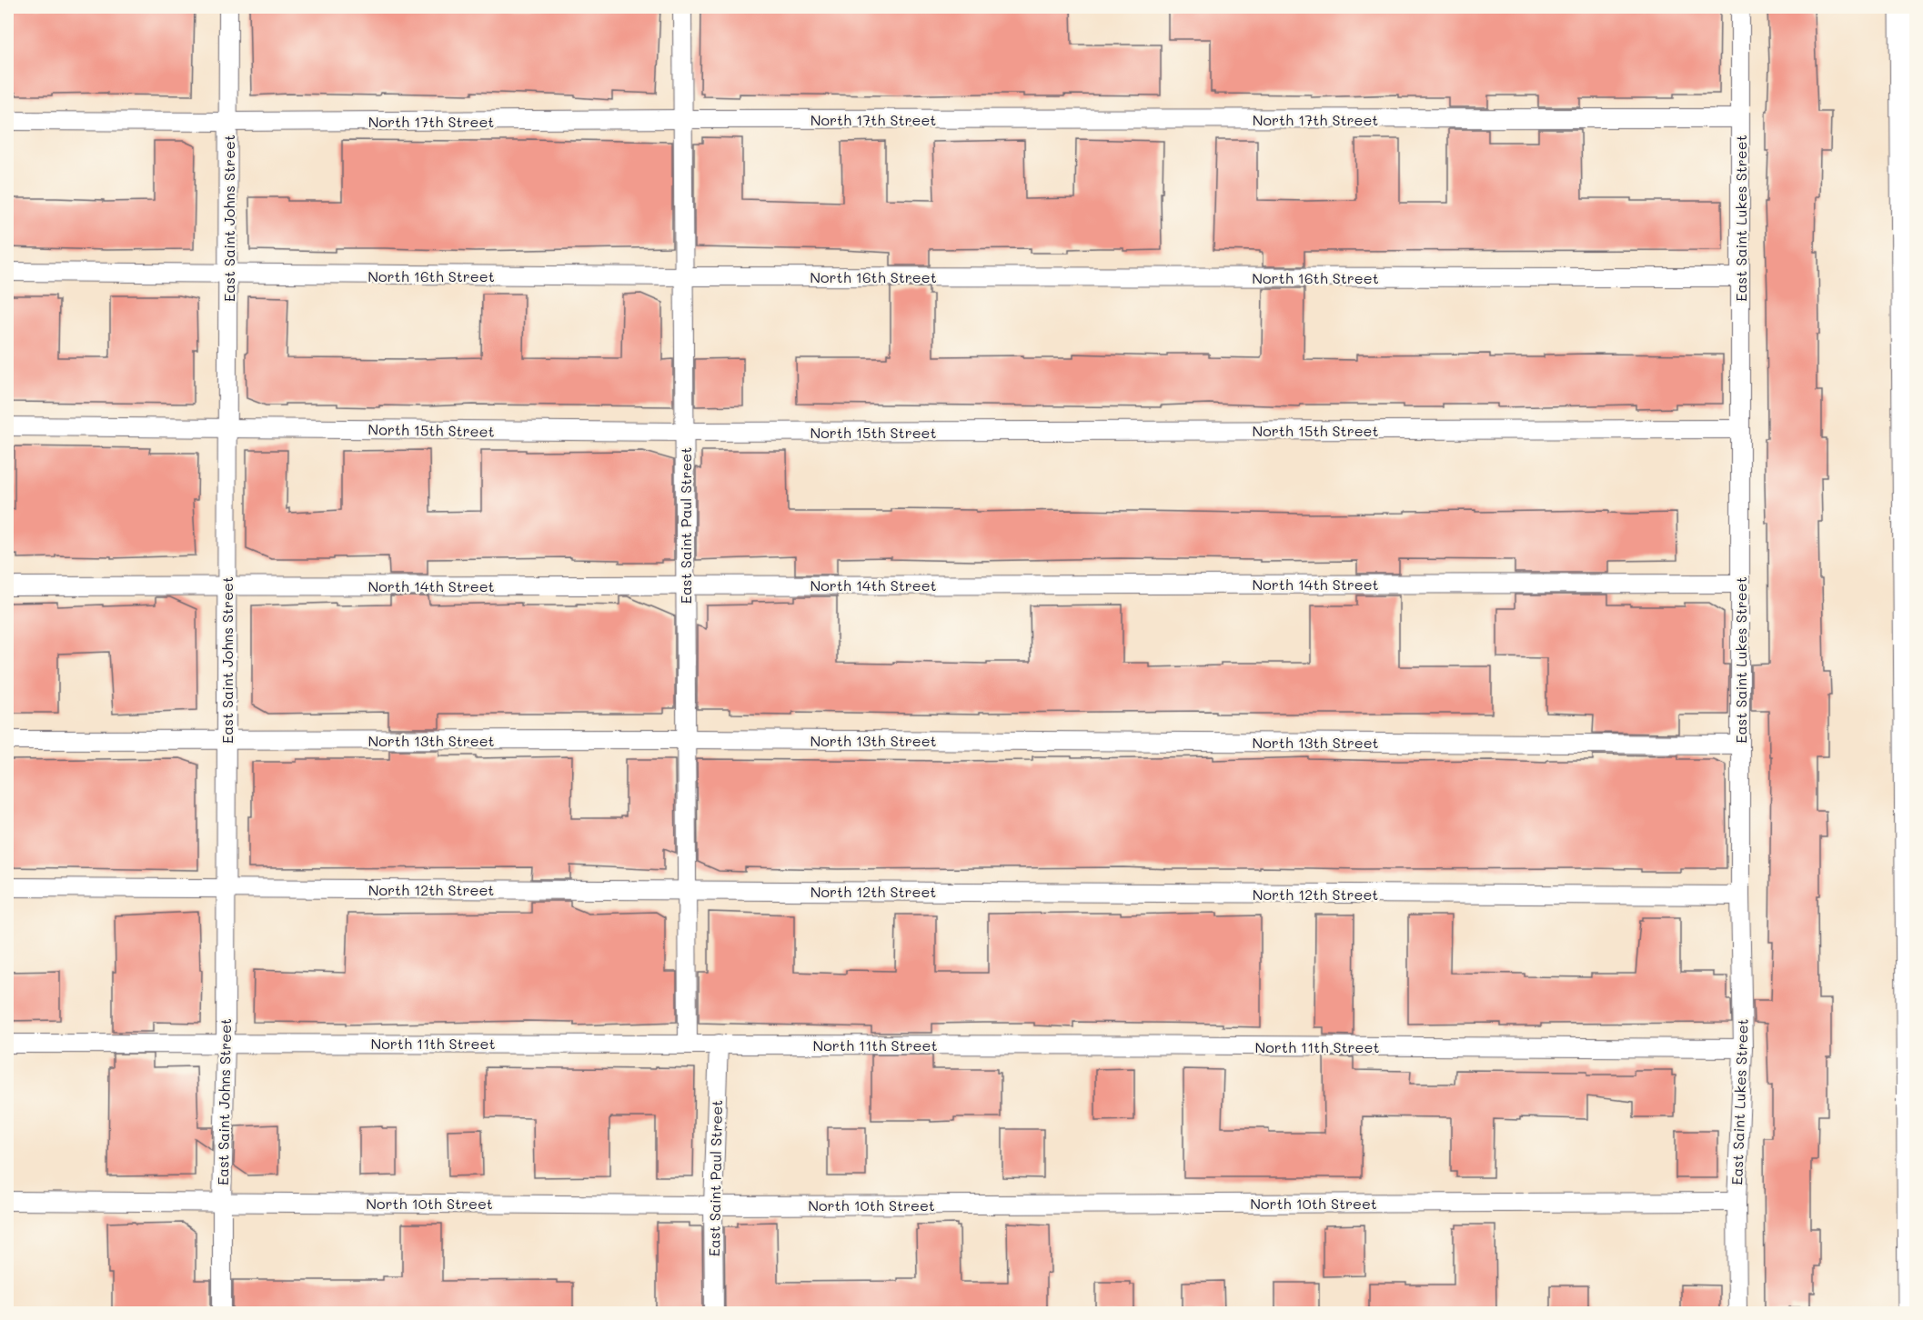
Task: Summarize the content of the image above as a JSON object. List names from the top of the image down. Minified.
{"streets":{"lane":["North 17th Street","East Saint Johns Street","East Saint Lukes Street","North 16th Street","North 15th Street","East Saint Paul Street","North 14th Street","North 13th Street","North 12th Street","North 11th Street","North 10th Street"]},"crossings":[["North 17th Street","East Saint Johns Street"],["North 17th Street","East Saint Lukes Street"],["North 17th Street","East Saint Paul Street"],["East Saint Johns Street","North 16th Street"],["East Saint Johns Street","North 15th Street"],["East Saint Johns Street","North 14th Street"],["East Saint Johns Street","North 13th Street"],["East Saint Johns Street","North 12th Street"],["East Saint Johns Street","North 11th Street"],["East Saint Johns Street","North 10th Street"],["East Saint Lukes Street","North 16th Street"],["East Saint Lukes Street","North 15th Street"],["East Saint Lukes Street","North 14th Street"],["East Saint Lukes Street","North 13th Street"],["East Saint Lukes Street","North 12th Street"],["East Saint Lukes Street","North 11th Street"],["East Saint Lukes Street","North 10th Street"],["North 16th Street","East Saint Paul Street"],["North 15th Street","East Saint Paul Street"],["East Saint Paul Street","North 14th Street"],["East Saint Paul Street","North 13th Street"],["East Saint Paul Street","North 12th Street"],["East Saint Paul Street","North 11th Street"],["East Saint Paul Street","North 10th Street"]]}
